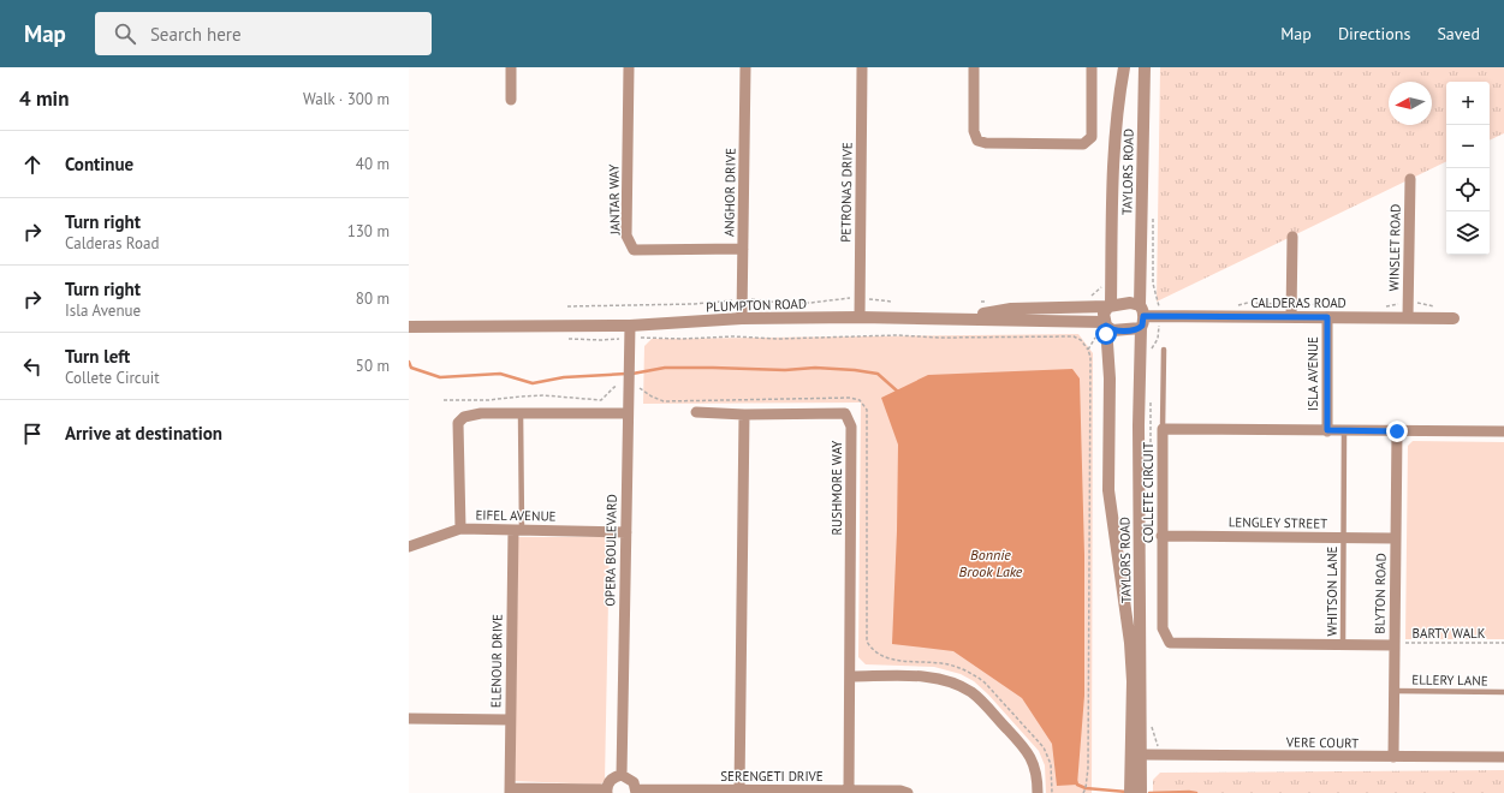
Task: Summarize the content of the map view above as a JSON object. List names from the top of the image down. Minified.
{"streets":{"street":["TAYLORS ROAD","ANGHOR DRIVE","PETRONAS DRIVE","JANTAR WAY","WINSLET ROAD","CALDERAS ROAD","PLUMPTON ROAD","ISLA AVENUE","RUSHMORE WAY","COLLETE CIRCUIT","EIFEL AVENUE","LENGLEY STREET","OPERA BOULEVARD","BLYTON ROAD","ELENOUR DRIVE","VERE COURT","SERENGETI DRIVE"],"lane":["WHITSON LANE","ELLERY LANE"],"path":["BARTY WALK"]},"crossings":[["TAYLORS ROAD","CALDERAS ROAD"],["TAYLORS ROAD","PLUMPTON ROAD"],["TAYLORS ROAD","VERE COURT"],["ANGHOR DRIVE","JANTAR WAY"],["ANGHOR DRIVE","PLUMPTON ROAD"],["PETRONAS DRIVE","PLUMPTON ROAD"],["WINSLET ROAD","CALDERAS ROAD"],["CALDERAS ROAD","PLUMPTON ROAD"],["CALDERAS ROAD","ISLA AVENUE"],["PLUMPTON ROAD","OPERA BOULEVARD"],["ISLA AVENUE","COLLETE CIRCUIT"],["COLLETE CIRCUIT","LENGLEY STREET"],["COLLETE CIRCUIT","WHITSON LANE"],["COLLETE CIRCUIT","BLYTON ROAD"],["COLLETE CIRCUIT","BARTY WALK"],["EIFEL AVENUE","OPERA BOULEVARD"],["EIFEL AVENUE","ELENOUR DRIVE"],["LENGLEY STREET","WHITSON LANE"],["LENGLEY STREET","BLYTON ROAD"],["BLYTON ROAD","BARTY WALK"],["BLYTON ROAD","ELLERY LANE"],["BLYTON ROAD","VERE COURT"]],"water":["Bonnie Brook Lake"],"north":"left","page":{"header":"Map","search":"Search here","nav":["Map","Directions","Saved"],"heading":["4 min","Walk · 300 m"],"map_buttons":["+","−"],"list":[["Continue","40 m"],["Turn right","Calderas Road","130 m"],["Turn right","Isla Avenue","80 m"],["Turn left","Collete Circuit","50 m"],"Arrive at destination"]}}
